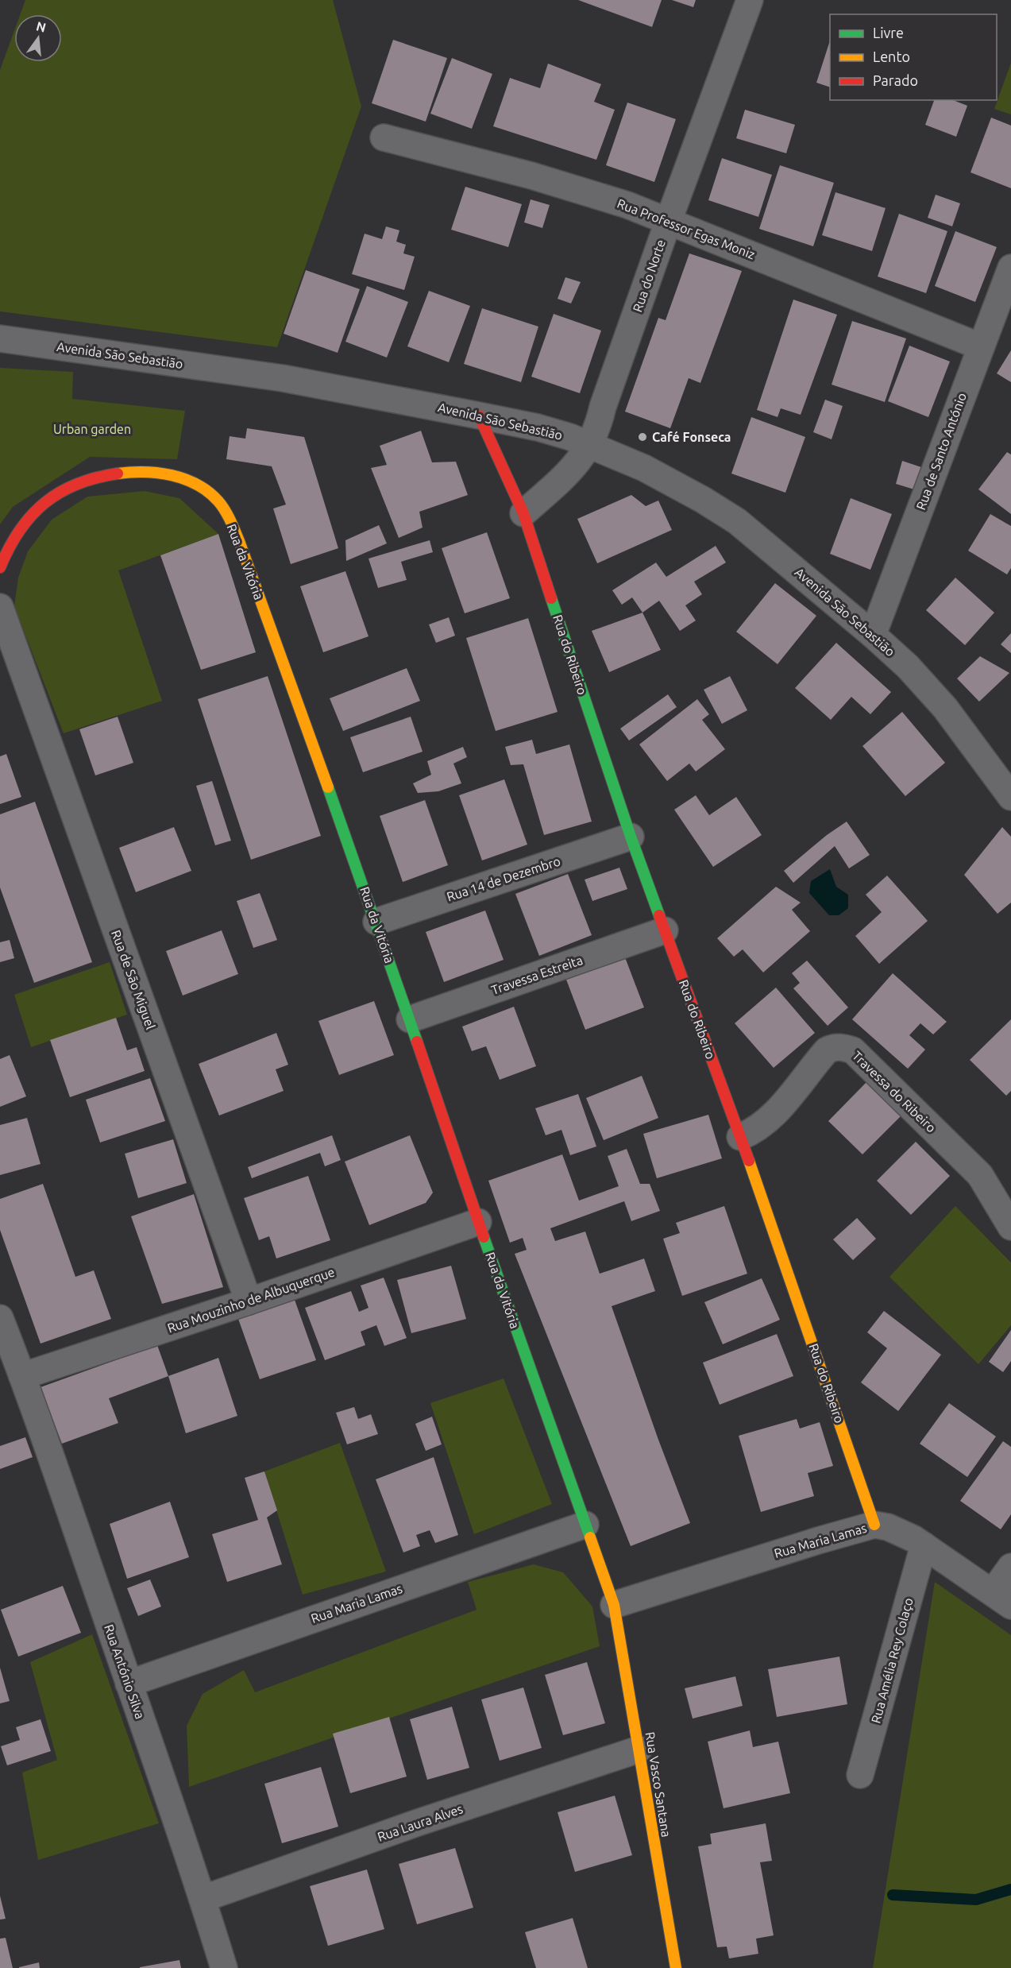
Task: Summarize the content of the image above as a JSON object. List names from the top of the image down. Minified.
{"streets":{"street":["Rua Professor Egas Moniz","Rua do Norte","Avenida São Sebastião","Rua de Santo António","Rua da Vitória","Rua do Ribeiro","Rua 14 de Dezembro","Travessa Estreita","Rua de São Miguel","Travessa do Ribeiro","Rua Mouzinho de Albuquerque","Rua Maria Lamas","Rua Amélia Rey Colaço","Rua António Silva","Rua Vasco Santana","Rua Laura Alves"]},"crossings":[["Rua Professor Egas Moniz","Rua do Norte"],["Rua Professor Egas Moniz","Rua de Santo António"],["Rua do Norte","Avenida São Sebastião"],["Avenida São Sebastião","Rua de Santo António"],["Avenida São Sebastião","Rua do Ribeiro"],["Rua da Vitória","Rua 14 de Dezembro"],["Rua da Vitória","Travessa Estreita"],["Rua da Vitória","Rua Mouzinho de Albuquerque"],["Rua da Vitória","Rua Maria Lamas"],["Rua da Vitória","Rua Vasco Santana"],["Rua do Ribeiro","Rua 14 de Dezembro"],["Rua do Ribeiro","Travessa Estreita"],["Rua do Ribeiro","Travessa do Ribeiro"],["Rua do Ribeiro","Rua Maria Lamas"],["Rua de São Miguel","Rua Mouzinho de Albuquerque"],["Rua Mouzinho de Albuquerque","Rua António Silva"],["Rua Maria Lamas","Rua Amélia Rey Colaço"],["Rua Maria Lamas","Rua António Silva"],["Rua Maria Lamas","Rua Vasco Santana"],["Rua António Silva","Rua Laura Alves"],["Rua Vasco Santana","Rua Laura Alves"]],"parks":["Urban garden"],"places":["Café Fonseca"],"legend":["Livre","Lento","Parado"],"north":"top"}
